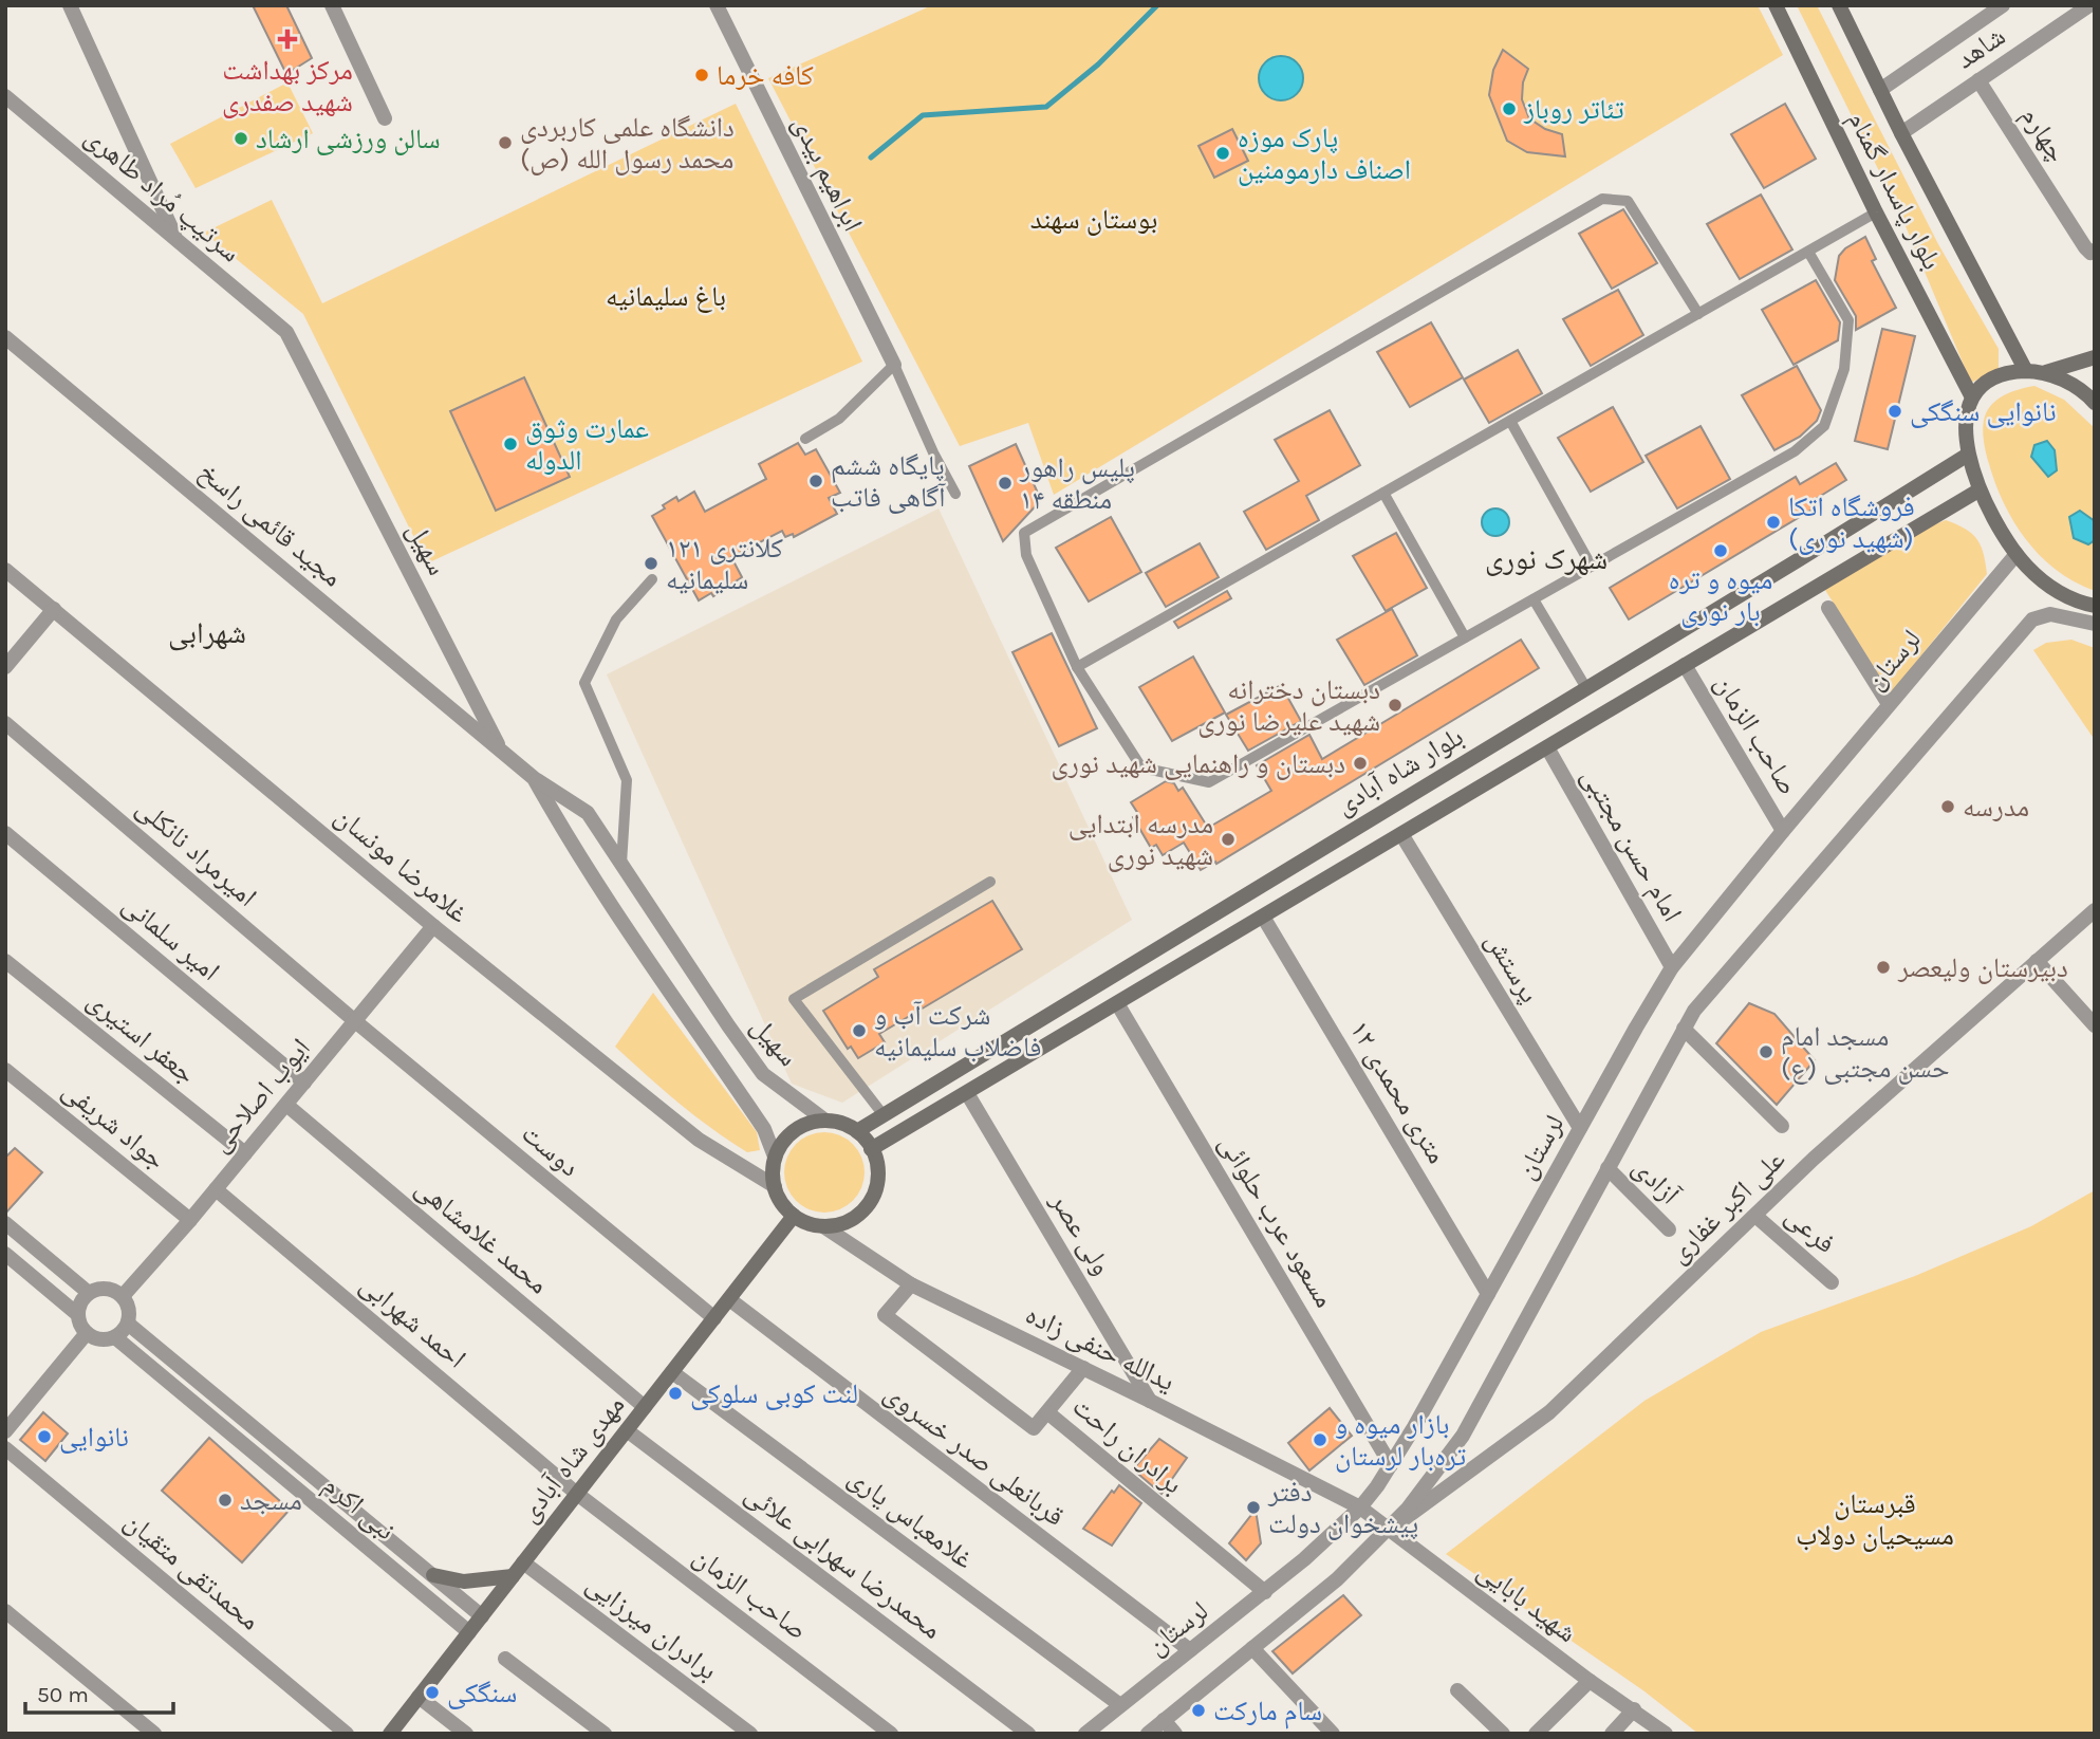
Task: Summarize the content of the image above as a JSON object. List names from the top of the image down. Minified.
{"streets":{"main road":["بلوار پاسدار گمنام","بلوار شاه آبادی","مهدی شاه آبادی"],"street":["شاهد","چهارم","ابراهیم بیدی","سرتیپ مُراد طاهری","مجید قائمی راسخ","سهیل","لرستان","صاحب الزمان","امام حسن مجتبی","امیرمراد نانکلی","غلامرضا مونسان","امیر سلمانی","پرستش","جعفر استیری","۱۲ متری محمدی","ایوب اصلاحی","جواد شریفی","دوست","آزادی","علی اکبر غفاری","مسعود عرب حلوائی","فرعی","ولی عصر","محمد غلامشاهی","احمد شهرابی","یدالله حنفی زاده","برادران راحت","قربانعلی صدر خسروی","نبی اکرم","غلامعباس یاری","محمدرضا سهرابی علائی","محمدتقی متقیان","شهید بابایی","برادران میرزایی"]},"crossings":[["شاهد","چهارم"],["شاهد","بلوار پاسدار گمنام"],["سرتیپ مُراد طاهری","سهیل"],["مجید قائمی راسخ","سهیل"],["سهیل","بلوار شاه آبادی"],["سهیل","غلامرضا مونسان"],["سهیل","یدالله حنفی زاده"],["سهیل","مهدی شاه آبادی"],["لرستان","صاحب الزمان"],["لرستان","امام حسن مجتبی"],["لرستان","پرستش"],["لرستان","۱۲ متری محمدی"],["لرستان","مسعود عرب حلوائی"],["لرستان","یدالله حنفی زاده"],["لرستان","برادران راحت"],["لرستان","قربانعلی صدر خسروی"],["لرستان","غلامعباس یاری"],["لرستان","شهید بابایی"],["صاحب الزمان","بلوار شاه آبادی"],["صاحب الزمان","احمد شهرابی"],["صاحب الزمان","مهدی شاه آبادی"],["بلوار شاه آبادی","امام حسن مجتبی"],["بلوار شاه آبادی","غلامرضا مونسان"],["بلوار شاه آبادی","پرستش"],["بلوار شاه آبادی","۱۲ متری محمدی"],["بلوار شاه آبادی","مسعود عرب حلوائی"],["بلوار شاه آبادی","ولی عصر"],["بلوار شاه آبادی","یدالله حنفی زاده"],["بلوار شاه آبادی","مهدی شاه آبادی"],["امیرمراد نانکلی","ایوب اصلاحی"],["امیرمراد نانکلی","دوست"],["غلامرضا مونسان","ایوب اصلاحی"],["غلامرضا مونسان","یدالله حنفی زاده"],["غلامرضا مونسان","مهدی شاه آبادی"],["امیر سلمانی","ایوب اصلاحی"],["جعفر استیری","ایوب اصلاحی"],["ایوب اصلاحی","جواد شریفی"],["ایوب اصلاحی","دوست"],["ایوب اصلاحی","محمد غلامشاهی"],["ایوب اصلاحی","احمد شهرابی"],["ایوب اصلاحی","نبی اکرم"],["دوست","مهدی شاه آبادی"],["علی اکبر غفاری","فرعی"],["علی اکبر غفاری","شهید بابایی"],["ولی عصر","یدالله حنفی زاده"],["محمد غلامشاهی","مهدی شاه آبادی"],["احمد شهرابی","مهدی شاه آبادی"],["یدالله حنفی زاده","برادران راحت"],["یدالله حنفی زاده","مهدی شاه آبادی"],["یدالله حنفی زاده","شهید بابایی"],["قربانعلی صدر خسروی","مهدی شاه آبادی"],["مهدی شاه آبادی","نبی اکرم"],["مهدی شاه آبادی","غلامعباس یاری"],["مهدی شاه آبادی","محمدرضا سهرابی علائی"],["مهدی شاه آبادی","برادران میرزایی"]],"districts":["شهرک نوری","شهرابی"],"parks":["بوستان سهند","باغ سلیمانیه","قبرستان مسیحیان دولاب"],"places":{"health":["مرکز بهداشت شهید صفدری"],"other":["کافه خرما","تئاتر روباز","سالن ورزشی ارشاد","دانشگاه علمی کاربردی محمد رسول الله (ص)","پارک موزه اصناف دارمومنین","نانوایی سنگکی","عمارت وثوق الدوله","پایگاه ششم آگاهی فاتب","پلیس راهور منطقه ۱۴","فروشگاه اتکا (شهید نوری)","میوه و تره بار نوری","كلانتری ١٢١ سلیمانیه","دبستان دخترانه شهید علیرضا نوری","دبستان و راهنمایی شهید نوری","مدرسه","مدرسه ابتدایی شهید نوری","دبیرستان ولیعصر","شرکت آب و فاضلاب سلیمانیه","مسجد امام حسن مجتبی (ع)","لنت کوبی سلوکی","نانوایی","بازار میوه و تره‌بار لرستان","مسجد","دفتر پیشخوان دولت","سنگکی","سام مارکت"]},"scale_bar":"50 m"}
